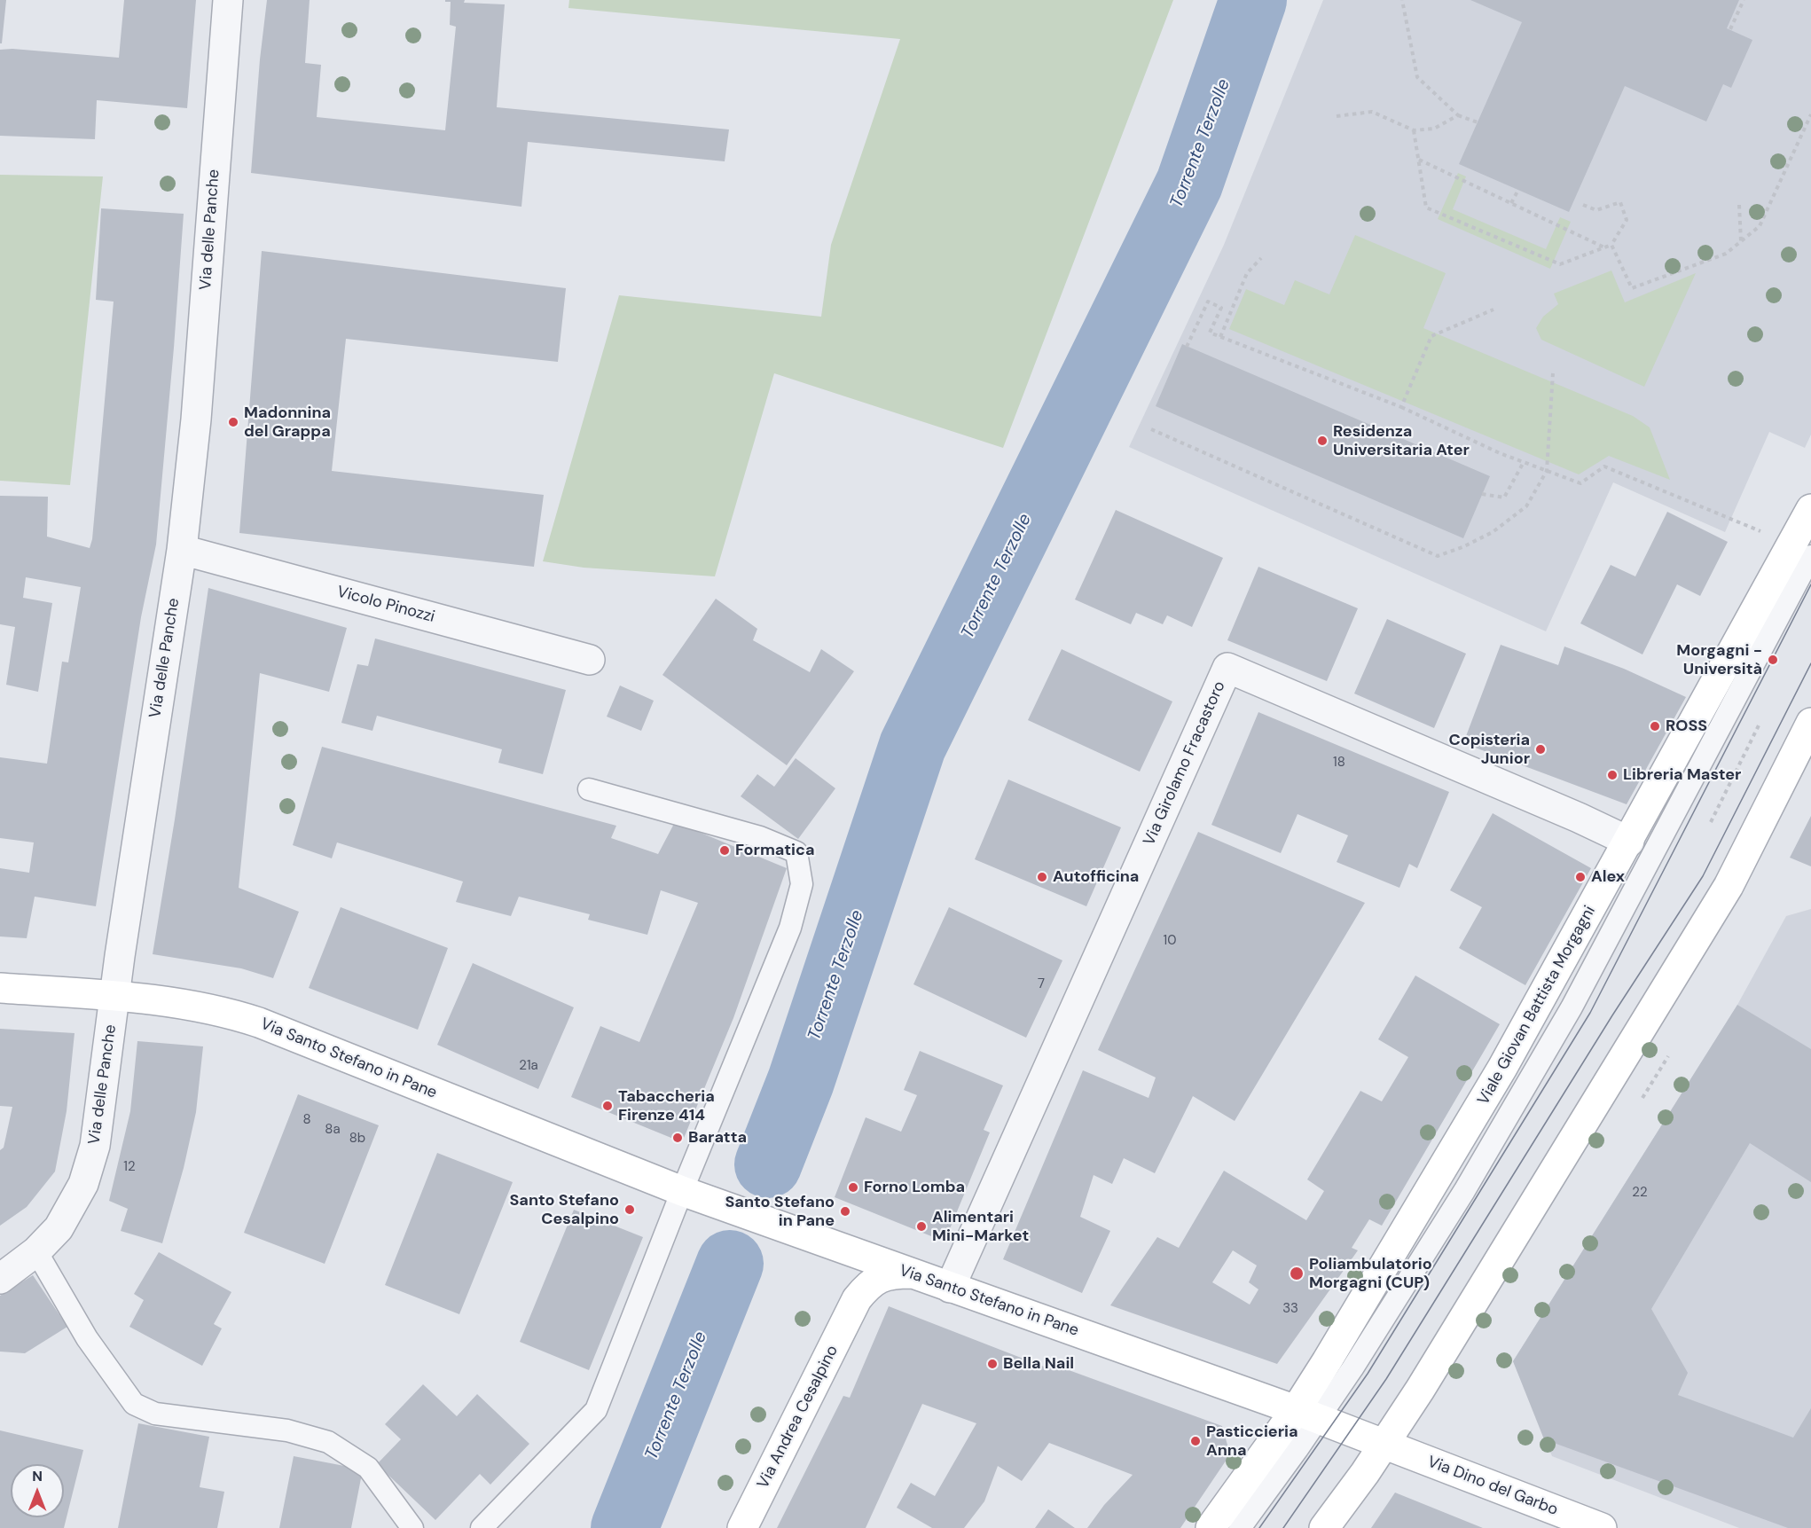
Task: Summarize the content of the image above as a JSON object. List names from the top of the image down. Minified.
{"streets":{"main road":["Viale Giovan Battista Morgagni","Via Santo Stefano in Pane","Via Andrea Cesalpino","Via Dino del Garbo"],"street":["Via delle Panche","Vicolo Pinozzi","Via Girolamo Fracastoro"]},"crossings":[["Via delle Panche","Vicolo Pinozzi"],["Via delle Panche","Via Santo Stefano in Pane"],["Via Girolamo Fracastoro","Viale Giovan Battista Morgagni"],["Via Girolamo Fracastoro","Via Santo Stefano in Pane"],["Viale Giovan Battista Morgagni","Via Santo Stefano in Pane"],["Via Santo Stefano in Pane","Via Andrea Cesalpino"]],"water":["Torrente Terzolle"],"places":["Madonnina del Grappa","Residenza Universitaria Ater","Morgagni - Università","ROSS","Copisteria Junior","Libreria Master","Formatica","Autofficina","Alex","Tabaccheria Firenze 414","Baratta","Forno Lomba","Santo Stefano Cesalpino","Santo Stefano in Pane","Alimentari Mini-Market","Poliambulatorio Morgagni (CUP)","Bella Nail","Pasticcieria Anna"],"house_numbers":["18","10","7","21a","8","8a","8b","12","22","33"],"north":"top"}
